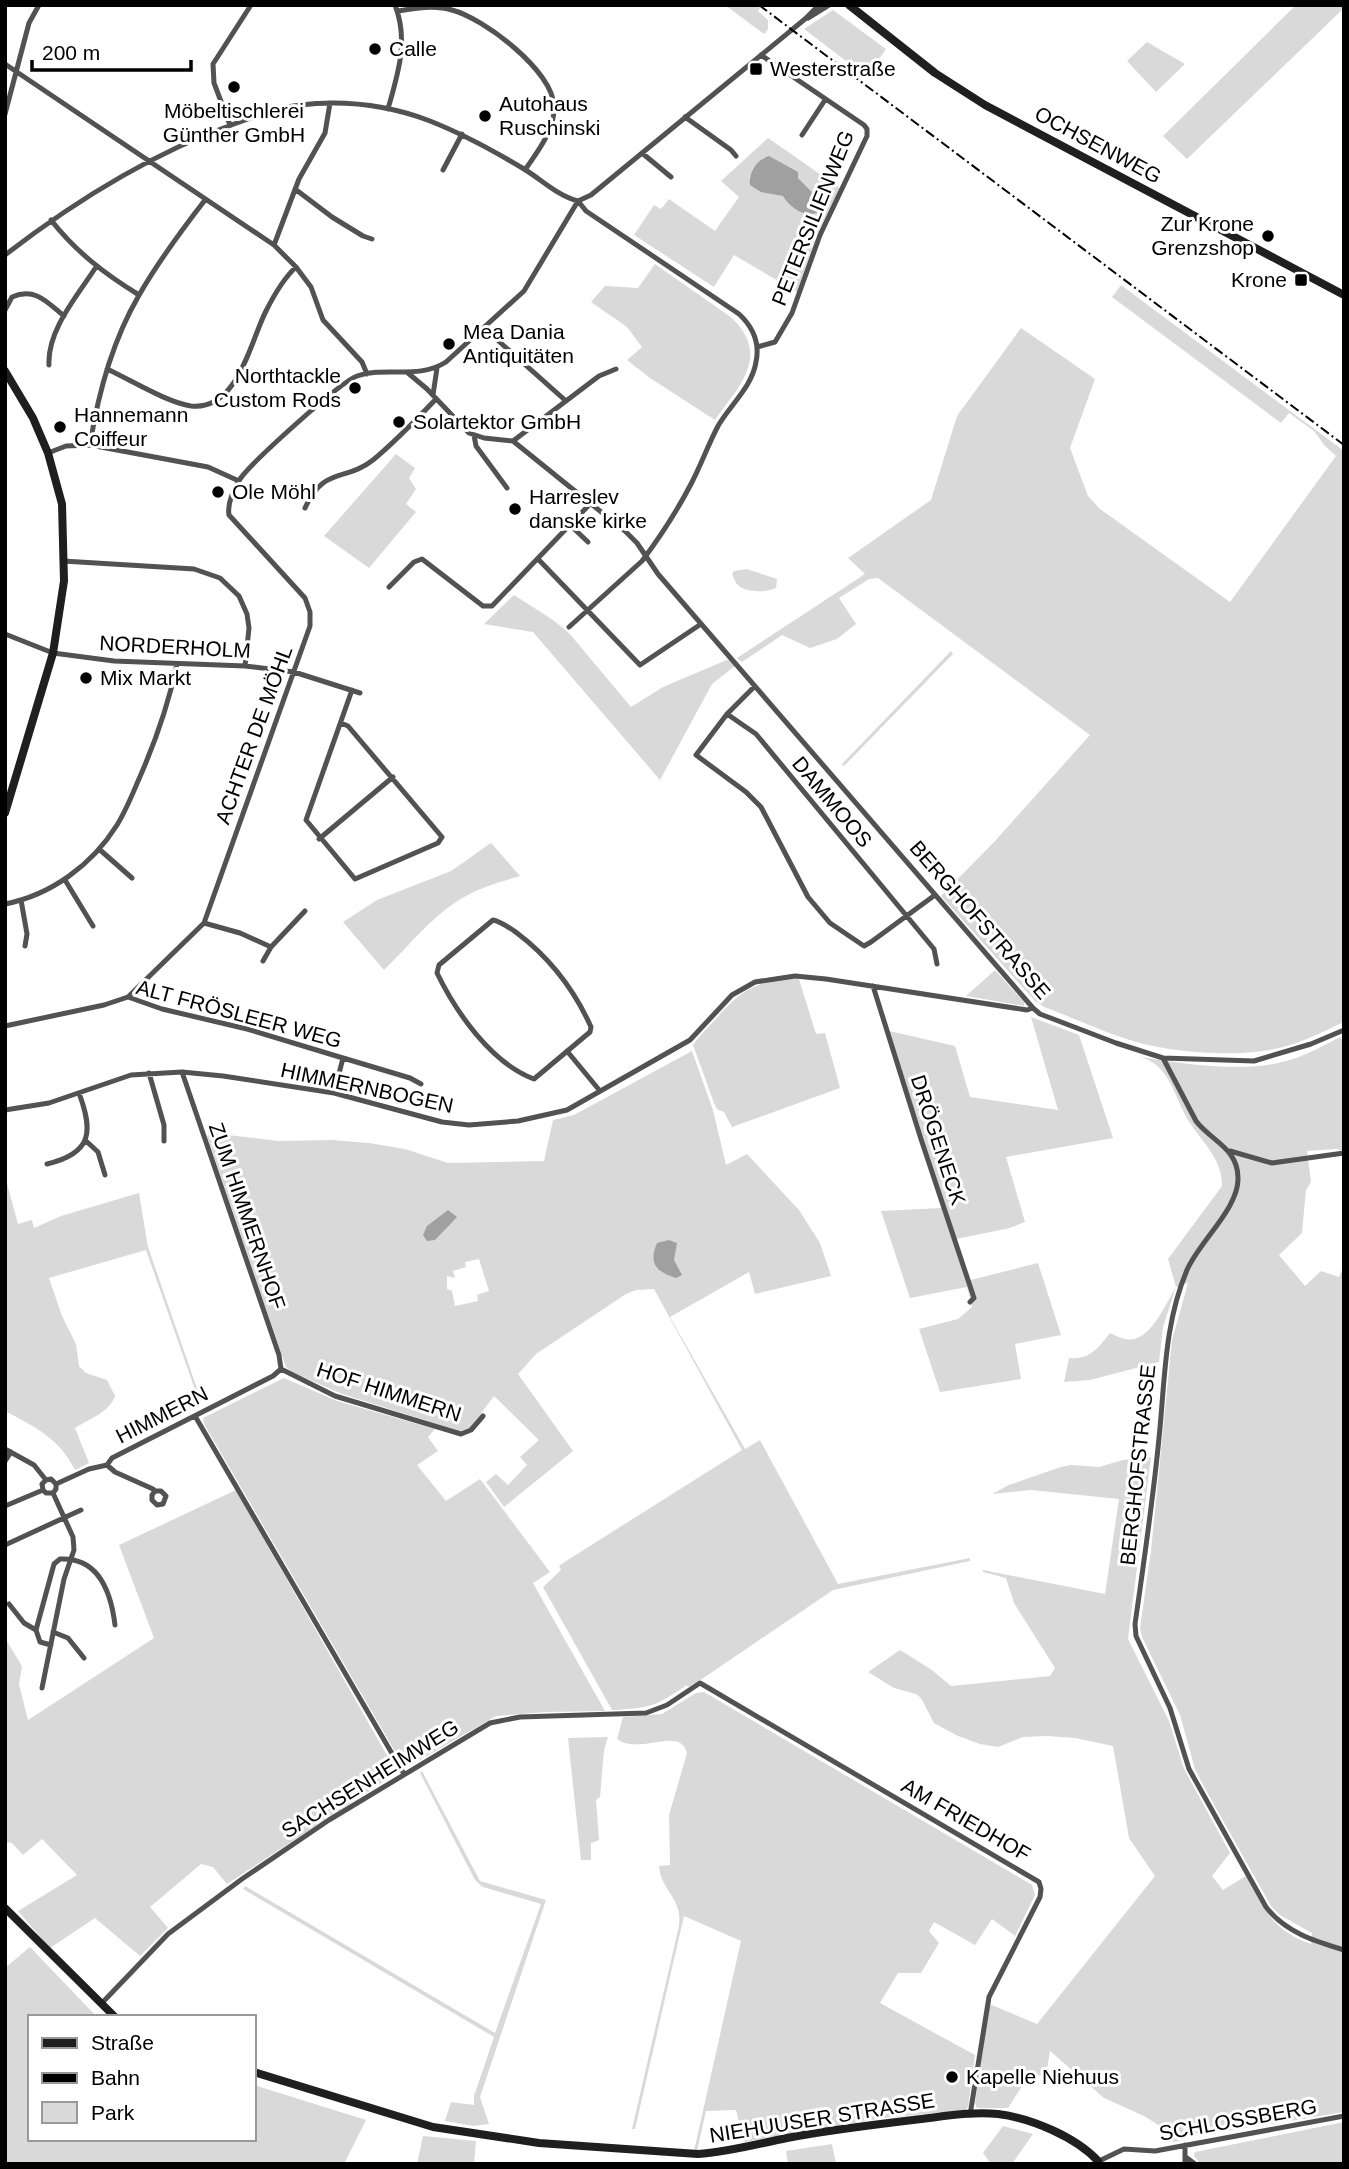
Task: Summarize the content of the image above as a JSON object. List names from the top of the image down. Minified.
{"streets":{"street":["OCHSENWEG","PETERSILIENWEG","NORDERHOLM","ACHTER DE MÖHL","DAMMOOS","BERGHOFSTRASSE","ALT FRÖSLEER WEG","HIMMERNBOGEN","DRÖGENECK","ZUM HIMMERNHOF","HOF HIMMERN","HIMMERN","SACHSENHEIMWEG","AM FRIEDHOF","NIEHUUSER STRASSE","SCHLOSSBERG"]},"crossings":[["NORDERHOLM","ACHTER DE MÖHL"],["ACHTER DE MÖHL","ALT FRÖSLEER WEG"],["HIMMERNBOGEN","ZUM HIMMERNHOF"],["ZUM HIMMERNHOF","HOF HIMMERN"],["ZUM HIMMERNHOF","HIMMERN"],["HOF HIMMERN","HIMMERN"],["SACHSENHEIMWEG","AM FRIEDHOF"],["AM FRIEDHOF","NIEHUUSER STRASSE"],["NIEHUUSER STRASSE","SCHLOSSBERG"]],"places":{"other":["Calle","Möbeltischlerei Günther GmbH","Autohaus Ruschinski","Zur Krone Grenzshop","Mea Dania Antiquitäten","Northtackle Custom Rods","Solartektor GmbH","Hannemann Coiffeur","Ole Möhl","Harreslev danske kirke","Mix Markt","Kapelle Niehuus"],"transit":["Westerstraße","Krone"]},"legend":["Straße","Bahn","Park"],"scale_bar":"200 m"}
